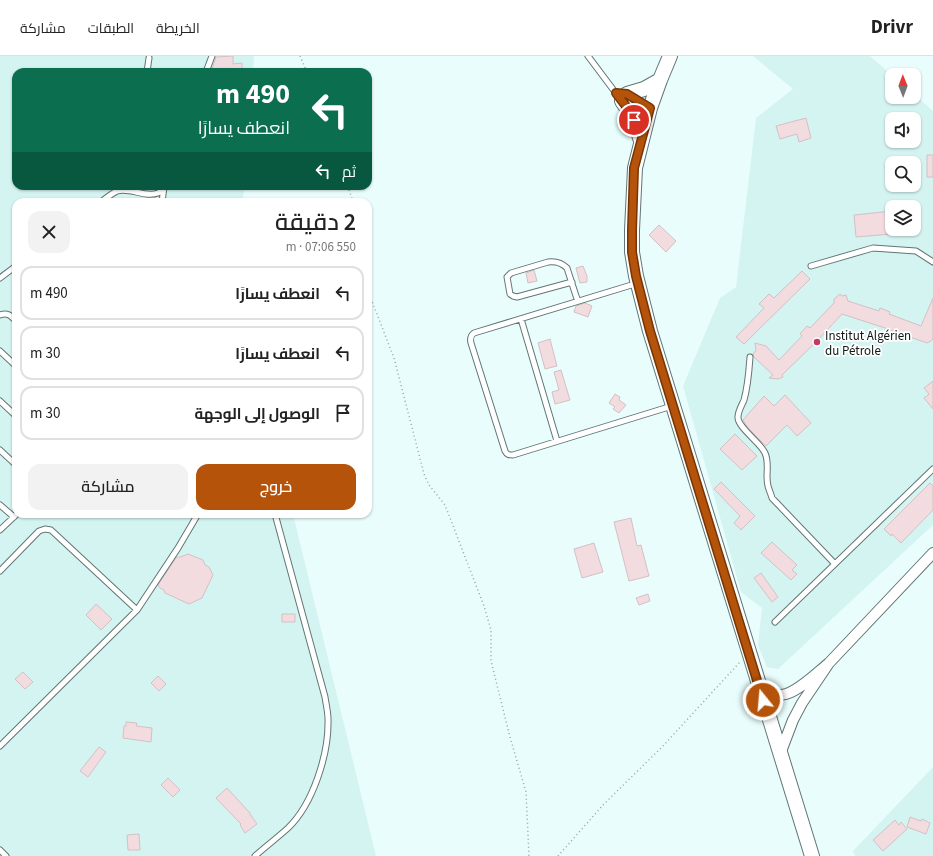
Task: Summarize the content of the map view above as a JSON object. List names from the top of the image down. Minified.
{"places":["Institut Algérien du Pétrole"],"north":"top","page":{"header":"Drivr","nav":["الخريطة","الطبقات","مشاركة"],"turn":["490 m","انعطف يسارًا"],"then":"ثم","heading":["2 دقيقة","550 m · 07:06"],"list":[{"name":"انعطف يسارًا","value":"490 m"},{"name":"انعطف يسارًا","value":"30 m"},{"name":"الوصول إلى الوجهة","value":"30 m"}],"buttons":["خروج","مشاركة"]}}
